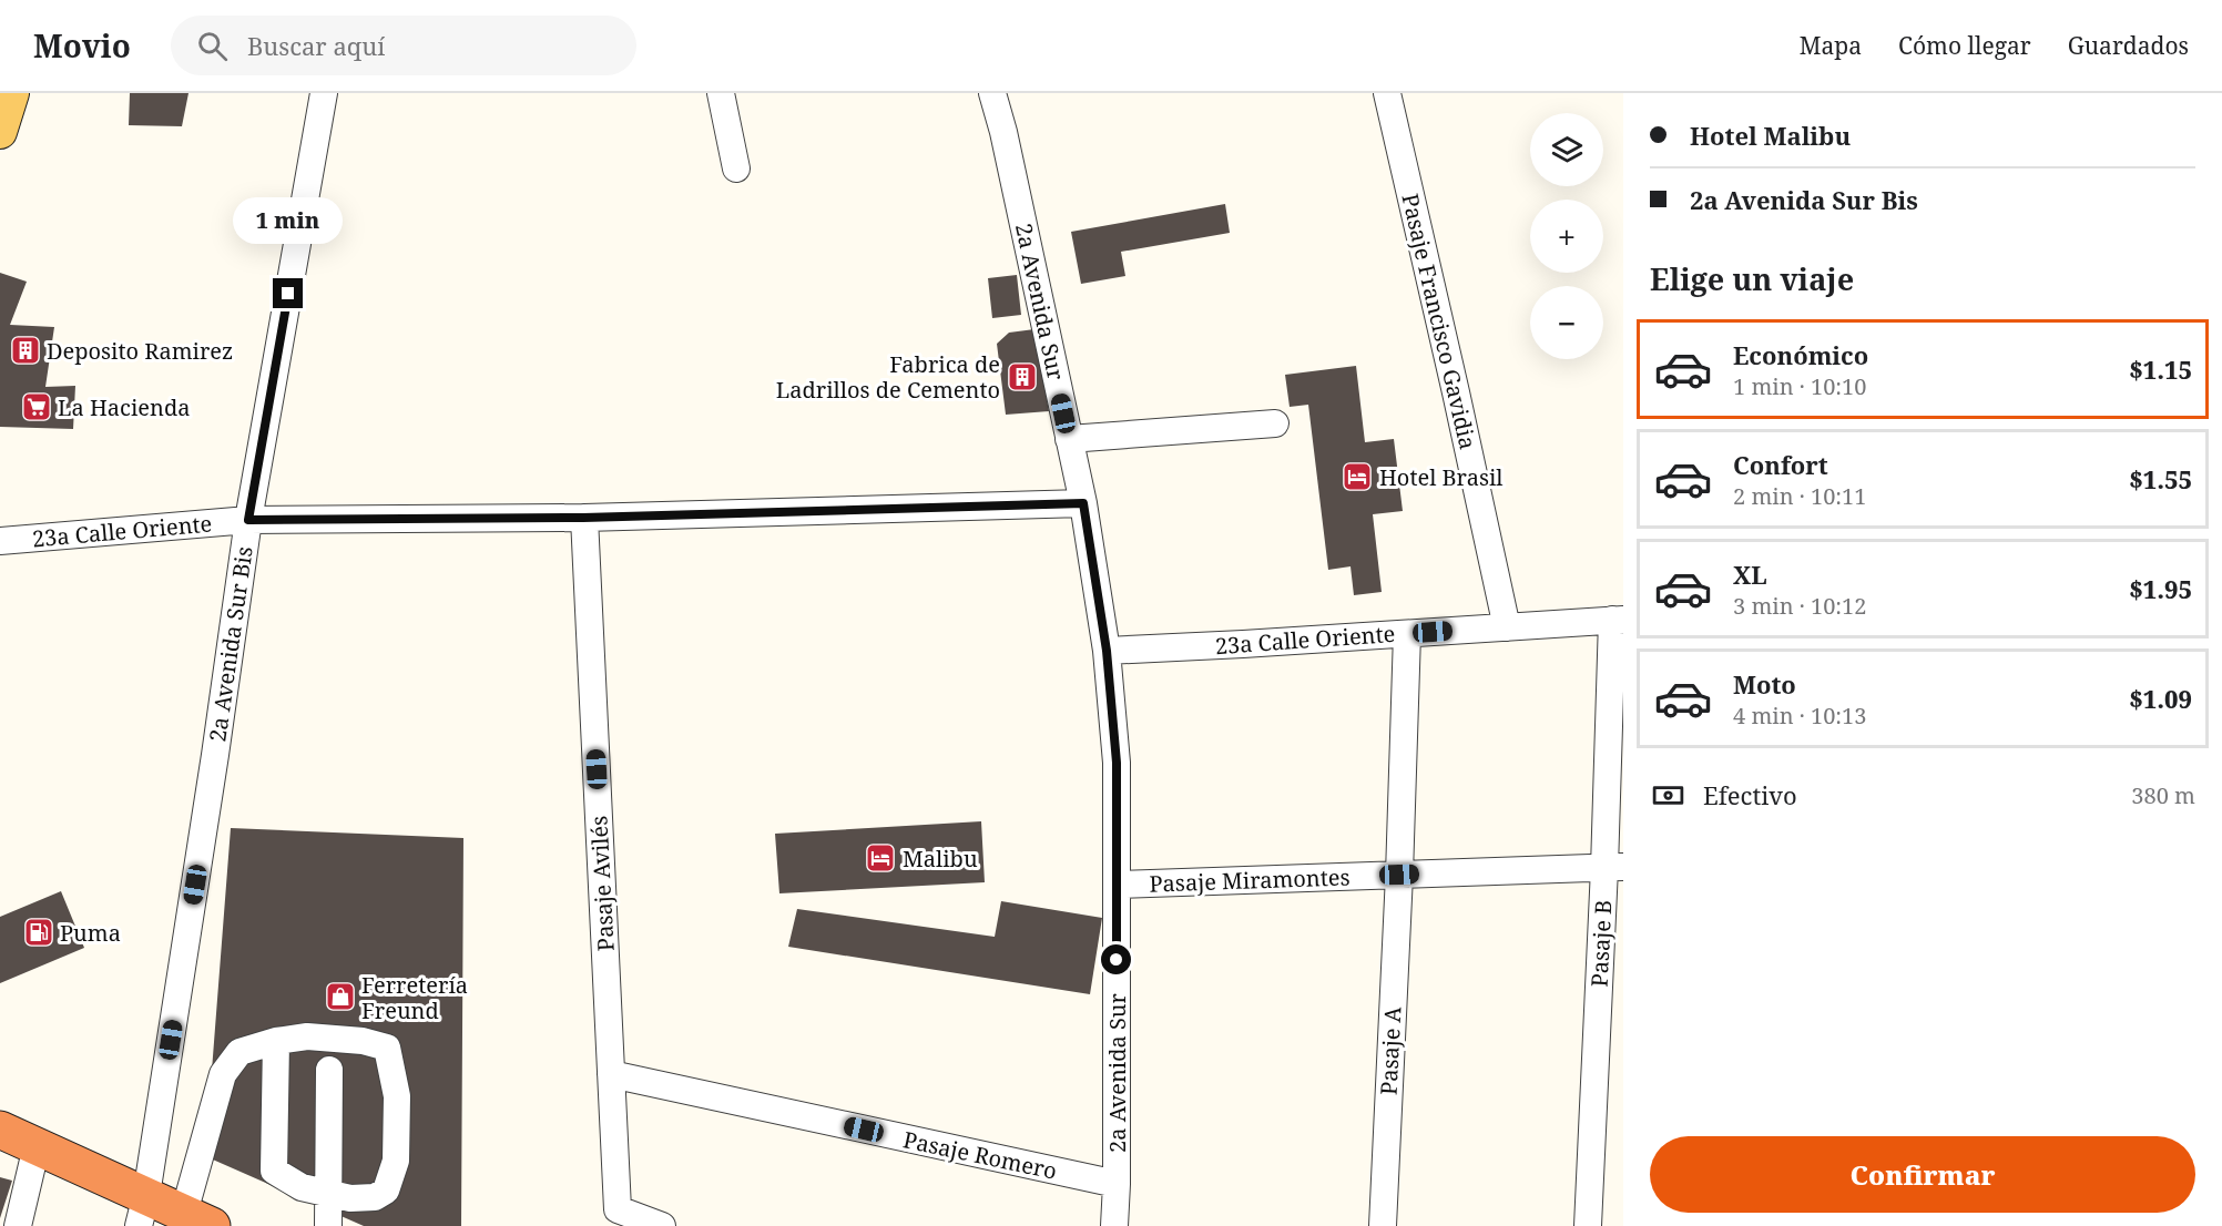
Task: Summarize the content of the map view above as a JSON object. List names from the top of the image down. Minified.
{"streets":{"street":["2a Avenida Sur","Pasaje Francisco Gavidia","23a Calle Oriente","2a Avenida Sur Bis","Pasaje Miramontes","Pasaje Avilés","Pasaje B","Pasaje A","Pasaje Romero"]},"crossings":[["2a Avenida Sur","23a Calle Oriente"],["2a Avenida Sur","Pasaje Miramontes"],["2a Avenida Sur","Pasaje Romero"],["Pasaje Francisco Gavidia","23a Calle Oriente"],["23a Calle Oriente","2a Avenida Sur Bis"],["23a Calle Oriente","Pasaje Avilés"],["23a Calle Oriente","Pasaje B"],["23a Calle Oriente","Pasaje A"],["Pasaje Miramontes","Pasaje B"],["Pasaje Miramontes","Pasaje A"],["Pasaje Avilés","Pasaje Romero"]],"places":{"building":["Deposito Ramirez","Fabrica de Ladrillos de Cemento"],"supermarket":["La Hacienda"],"hotel":["Hotel Brasil","Malibu"],"fuel station":["Puma"],"shop":["Ferretería Freund"]},"page":{"header":"Movio","search":"Buscar aquí","nav":["Mapa","Cómo llegar","Guardados"],"banner":["Hotel Malibu","2a Avenida Sur Bis"],"map_buttons":["+","−"],"bubble":"1 min","heading":"Elige un viaje","list":[{"name":"Económico","note":"1 min · 10:10","value":"$1.15"},{"name":"Confort","note":"2 min · 10:11","value":"$1.55"},{"name":"XL","note":"3 min · 10:12","value":"$1.95"},{"name":"Moto","note":"4 min · 10:13","value":"$1.09"}],"pay":["Efectivo","380 m"],"buttons":"Confirmar"}}
